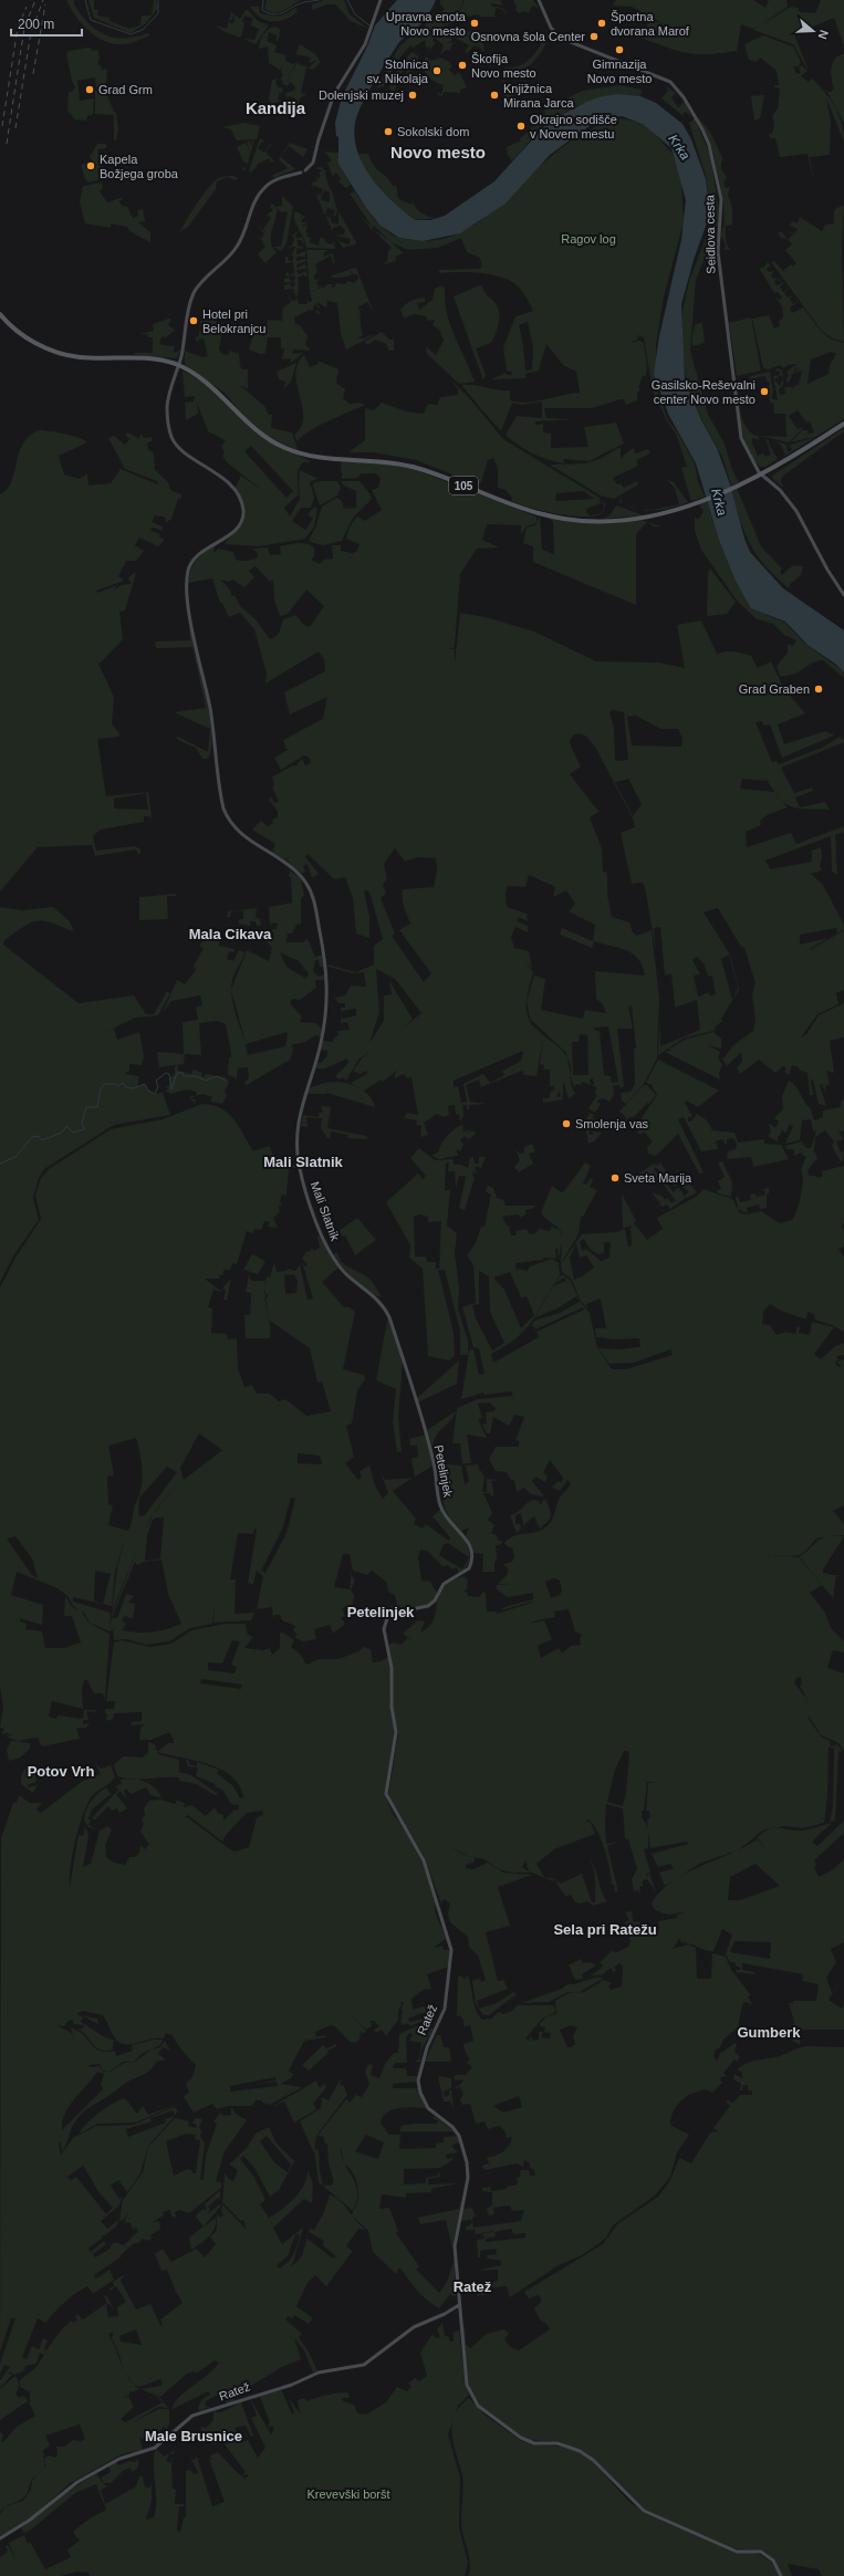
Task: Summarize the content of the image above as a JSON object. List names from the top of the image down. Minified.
{"streets":{"main road":["Seidlova cesta","105","Mali Slatnik","Petelinjek","Ratež"]},"crossings":[["Seidlova cesta","105"],["105","Mali Slatnik"],["Mali Slatnik","Petelinjek"],["Petelinjek","Ratež"]],"districts":["Kandija","Novo mesto","Mala Cikava","Mali Slatnik","Petelinjek","Potov Vrh","Sela pri Ratežu","Gumberk","Ratež","Male Brusnice"],"water":["Krka"],"parks":["Ragov log","Krevevški boršt"],"places":["Upravna enota Novo mesto","Športna dvorana Marof","Osnovna šola Center","Gimnazija Novo mesto","Škofija Novo mesto","Stolnica sv. Nikolaja","Grad Grm","Dolenjski muzej","Knjižnica Mirana Jarca","Okrajno sodišče v Novem mestu","Sokolski dom","Kapela Božjega groba","Hotel pri Belokranjcu","Gasilsko-Reševalni center Novo mesto","Grad Graben","Smolenja vas","Sveta Marija"],"scale_bar":"200 m","north":"right"}
